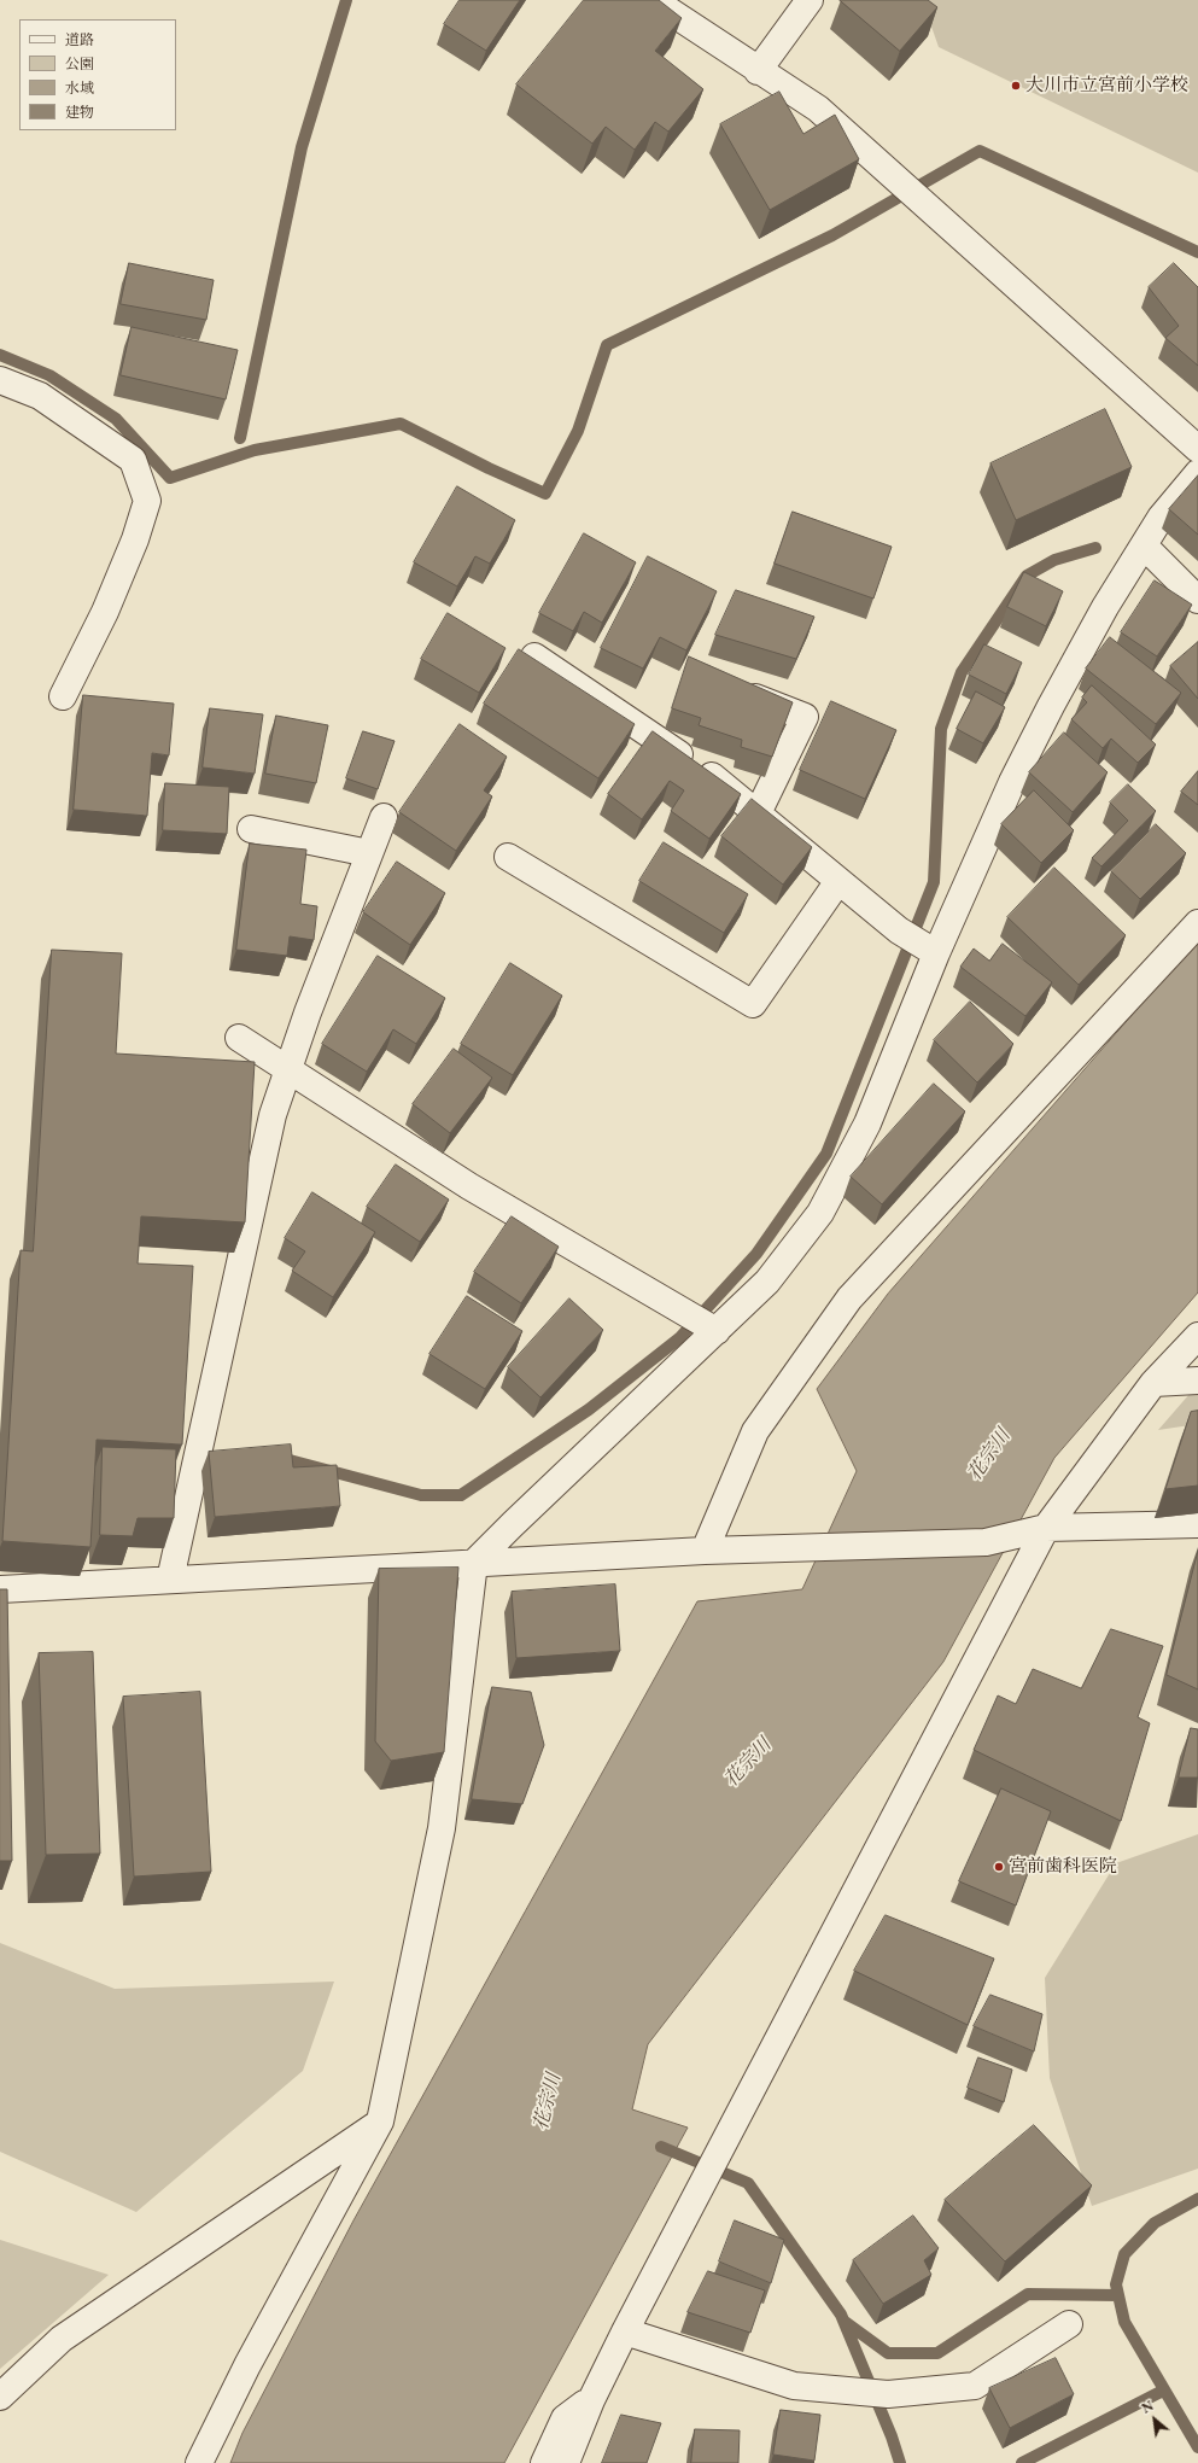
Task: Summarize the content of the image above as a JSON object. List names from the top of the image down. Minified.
{"water":["花宗川"],"places":["大川市立宮前小学校","宮前歯科医院"],"legend":["道路","公園","水域","建物"],"north":"top left"}
